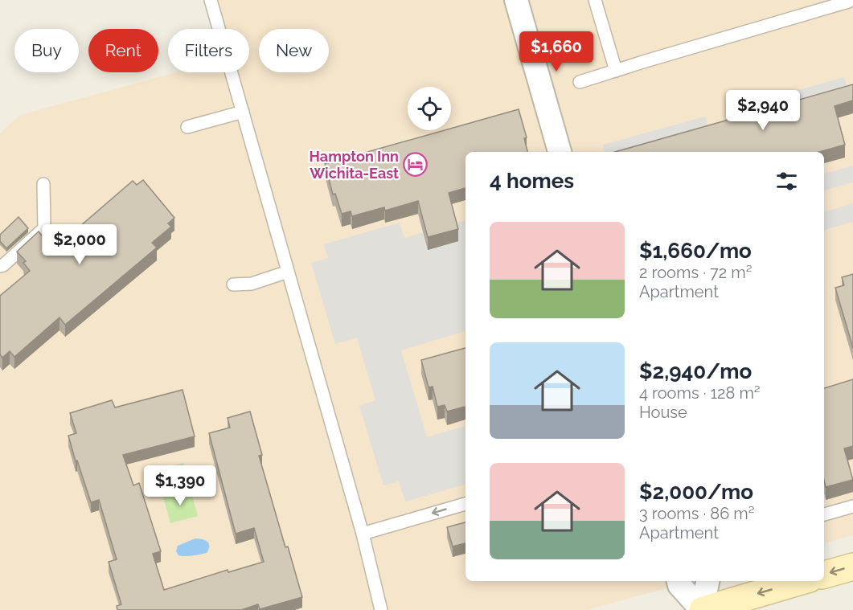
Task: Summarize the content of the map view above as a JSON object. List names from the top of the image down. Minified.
{"places":{"hotel":["Hampton Inn Wichita-East"]},"page":{"chip":["Buy","Rent","Filters","New"],"price":["$1,660","$2,940","$2,000","$1,390"],"heading":"4 homes","list":[{"name":"$1,660/mo","note":"2 rooms · 72 m² · Apartment"},{"name":"$2,940/mo","note":"4 rooms · 128 m² · House"},{"name":"$2,000/mo","note":"3 rooms · 86 m² · Apartment"}]}}
